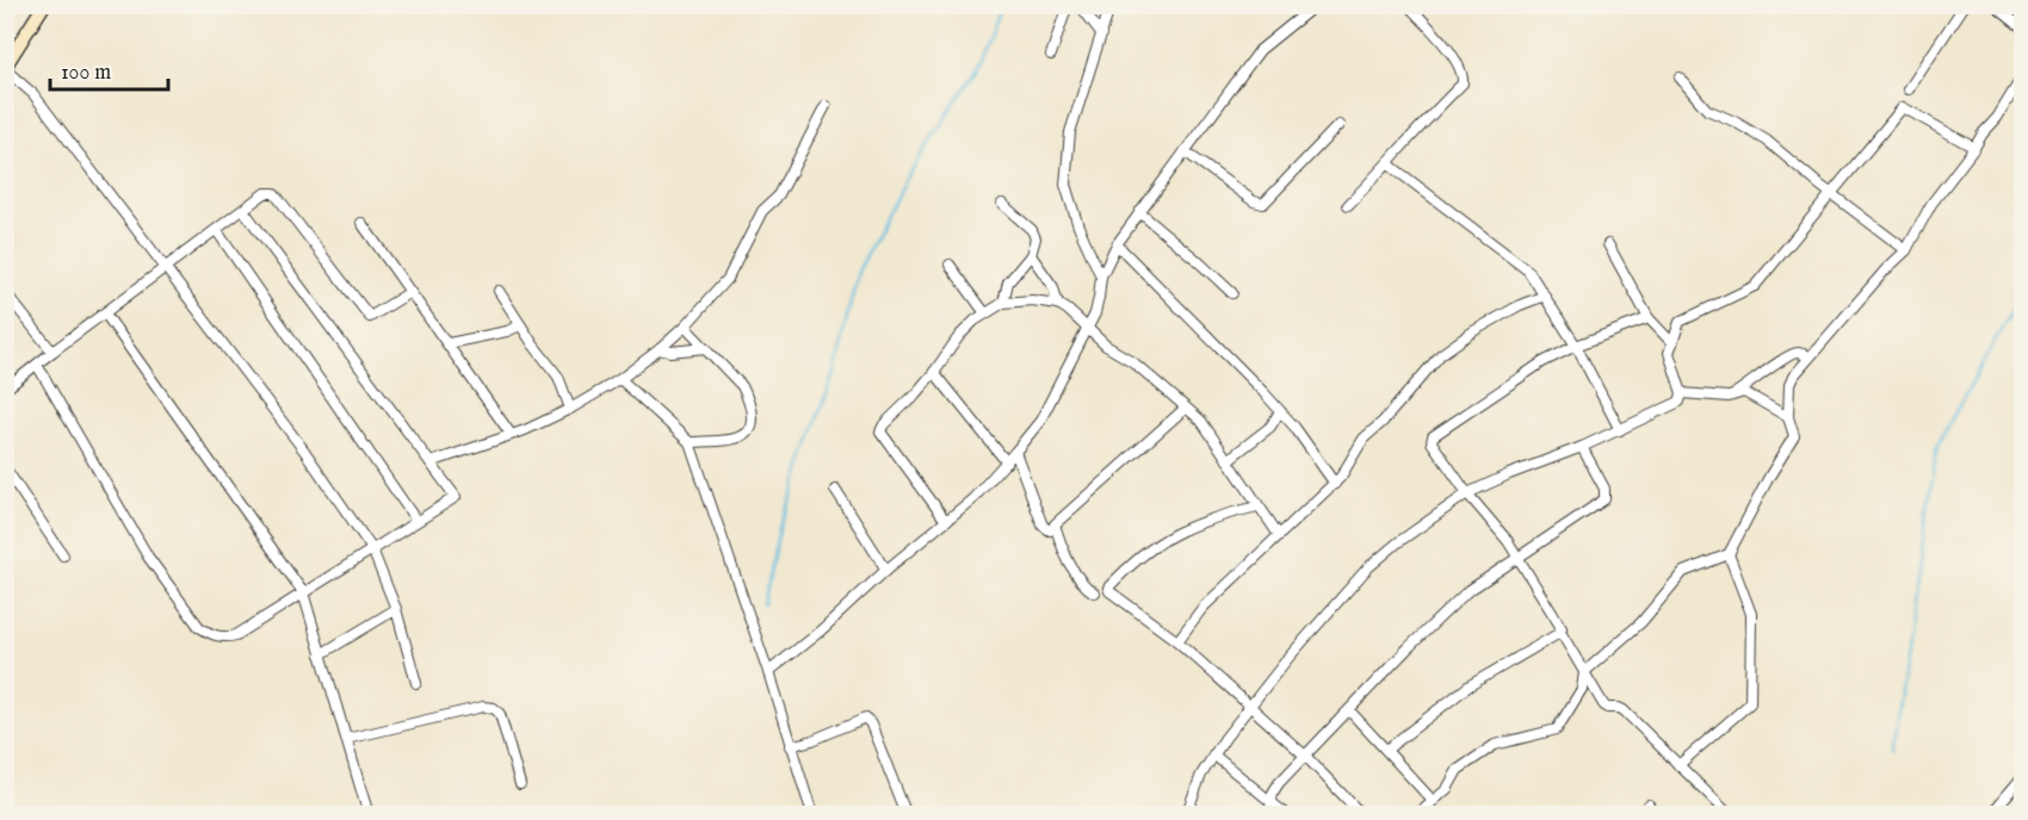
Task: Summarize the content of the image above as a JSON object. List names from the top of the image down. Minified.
{"scale_bar":"100 m"}
